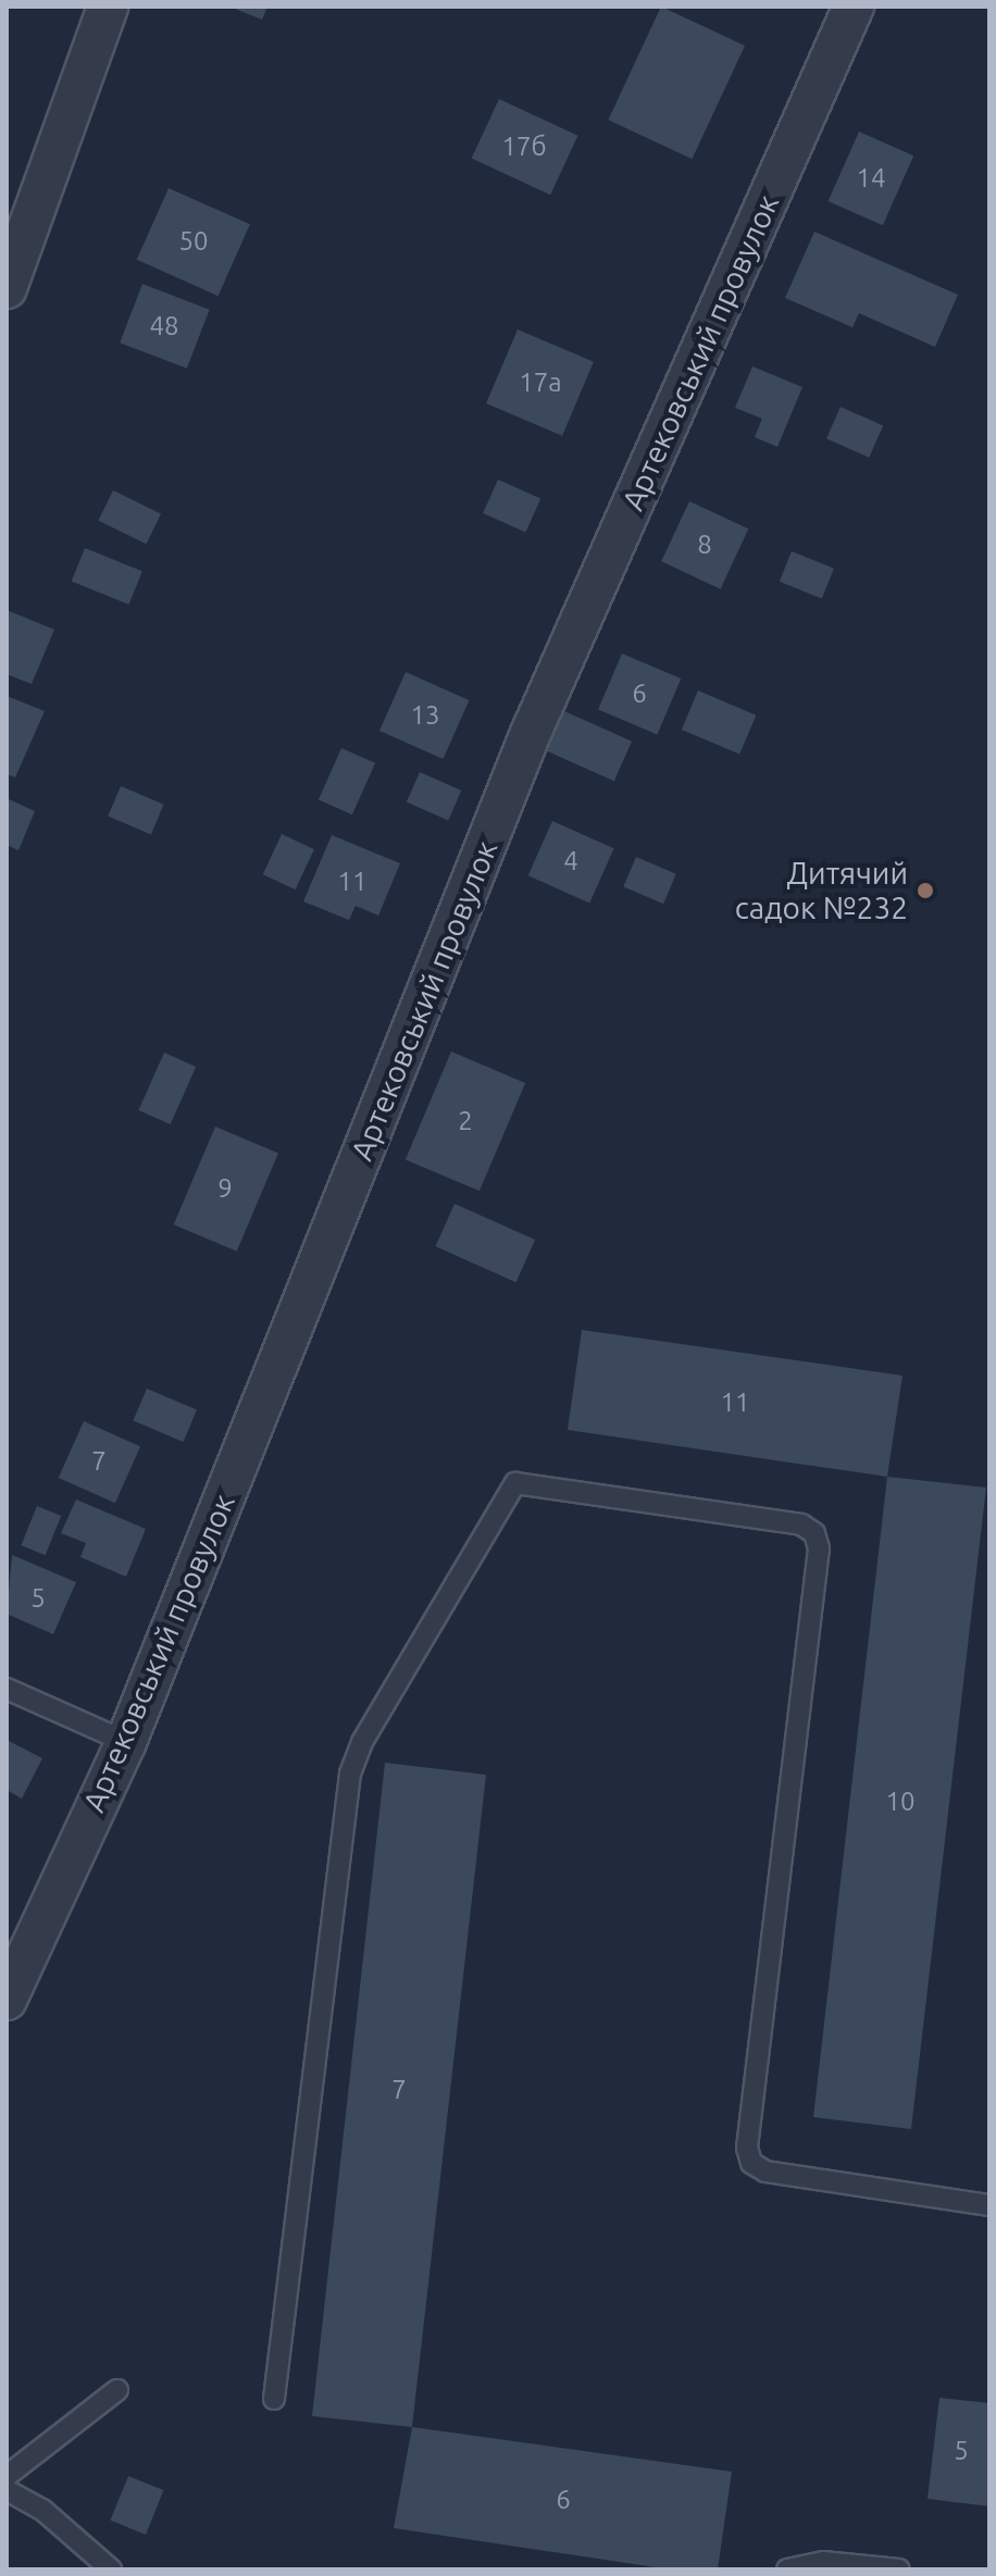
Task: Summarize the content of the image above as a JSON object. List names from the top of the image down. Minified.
{"streets":{"street":["Артековський провулок"]},"places":["Дитячий садок №232"],"house_numbers":["17б","14","50","48","17а","8","6","13","4","11","2","9","11","7","5","10","7","5","6"]}
